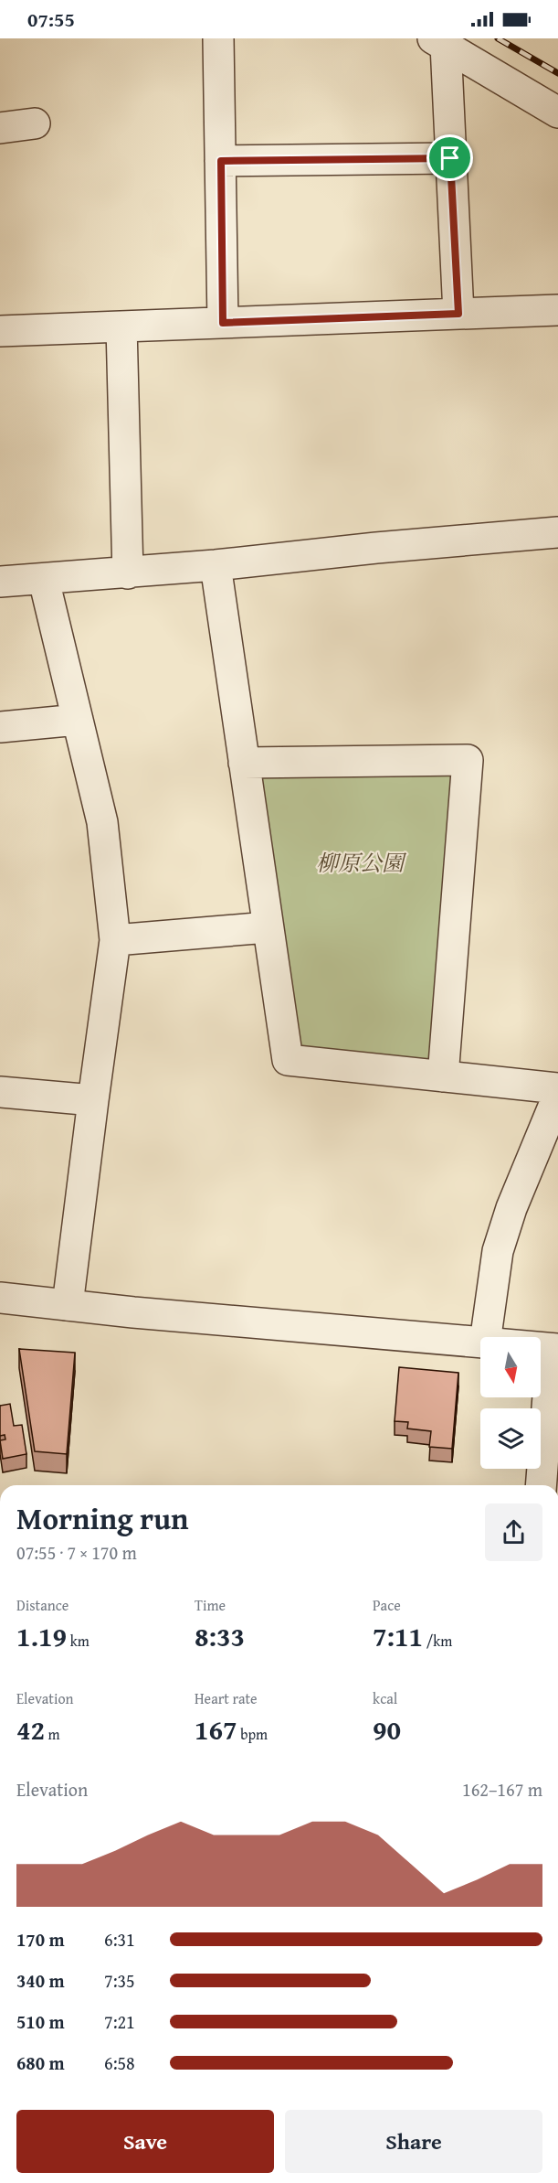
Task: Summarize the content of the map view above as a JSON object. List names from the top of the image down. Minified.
{"parks":["柳原公園"],"north":"bottom","page":{"status":"07:55","heading":["Morning run","07:55 · 7 × 170 m"],"stats":[["Distance","1.19 km"],["Time","8:33"],["Pace","7:11 /km"],["Elevation","42 m"],["Heart rate","167 bpm"],["kcal","90"]],"chart":["Elevation","162–167 m"],"list":[{"name":"170 m","note":"6:31"},{"name":"340 m","note":"7:35"},{"name":"510 m","note":"7:21"},{"name":"680 m","note":"6:58"}],"buttons":["Save","Share"]}}
